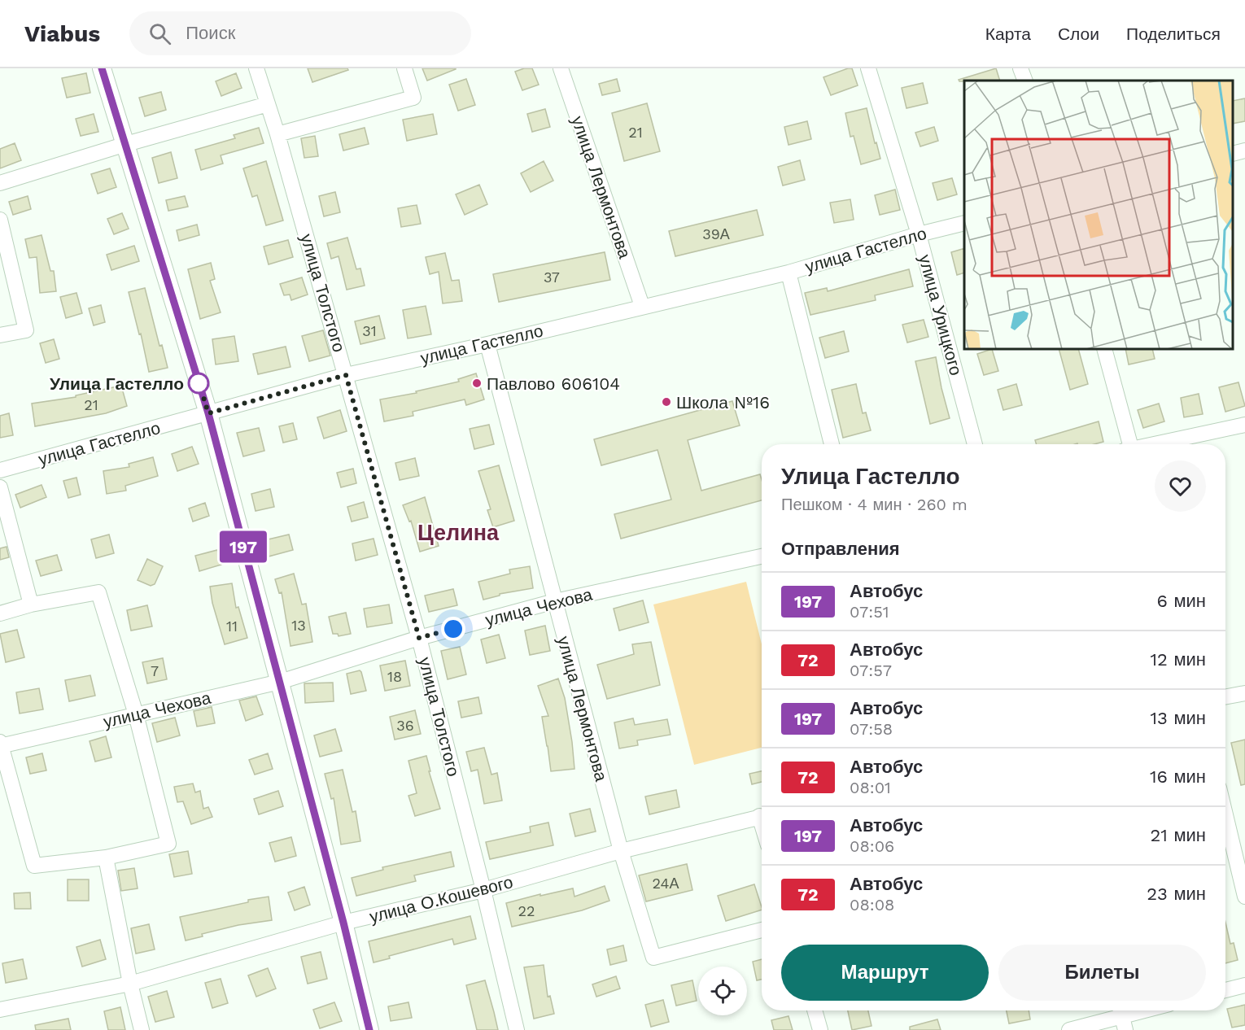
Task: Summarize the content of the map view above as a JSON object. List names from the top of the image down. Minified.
{"streets":{"street":["улица Лермонтова","улица Гастелло","улица Толстого","улица Урицкого","улица Чехова","улица О.Кошевого"]},"crossings":[["улица Лермонтова","улица Гастелло"],["улица Лермонтова","улица Чехова"],["улица Лермонтова","улица О.Кошевого"],["улица Гастелло","улица Толстого"],["улица Гастелло","улица Урицкого"],["улица Толстого","улица Чехова"],["улица Толстого","улица О.Кошевого"]],"districts":["Целина"],"places":["Улица Гастелло","Павлово 606104","Школа №16"],"lines":["bus line 197"],"house_numbers":["21","39А","37","31","21","13","11","7","18","36","24А","22"],"page":{"header":"Viabus","search":"Поиск","nav":["Карта","Слои","Поделиться"],"on_map":"197","heading":[["Улица Гастелло","Пешком · 4 мин · 260 m"],"Отправления"],"list":[{"mark":"197","name":"Автобус","note":"07:51","value":"6 мин"},{"mark":"72","name":"Автобус","note":"07:57","value":"12 мин"},{"mark":"197","name":"Автобус","note":"07:58","value":"13 мин"},{"mark":"72","name":"Автобус","note":"08:01","value":"16 мин"},{"mark":"197","name":"Автобус","note":"08:06","value":"21 мин"},{"mark":"72","name":"Автобус","note":"08:08","value":"23 мин"}],"buttons":["Маршрут","Билеты"]}}
